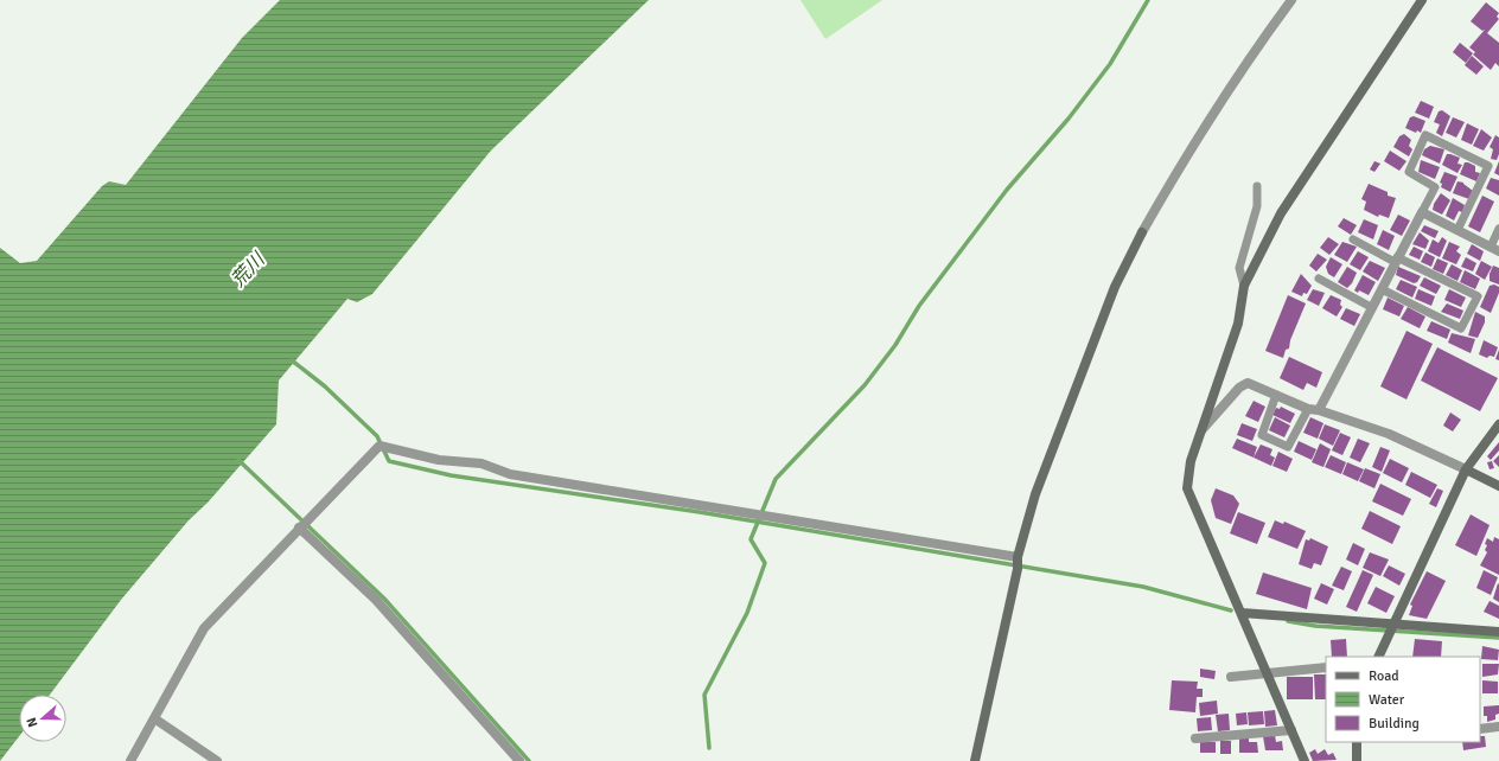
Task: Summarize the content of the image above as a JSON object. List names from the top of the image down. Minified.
{"water":["荒川"],"legend":["Road","Water","Building"],"north":"left"}
